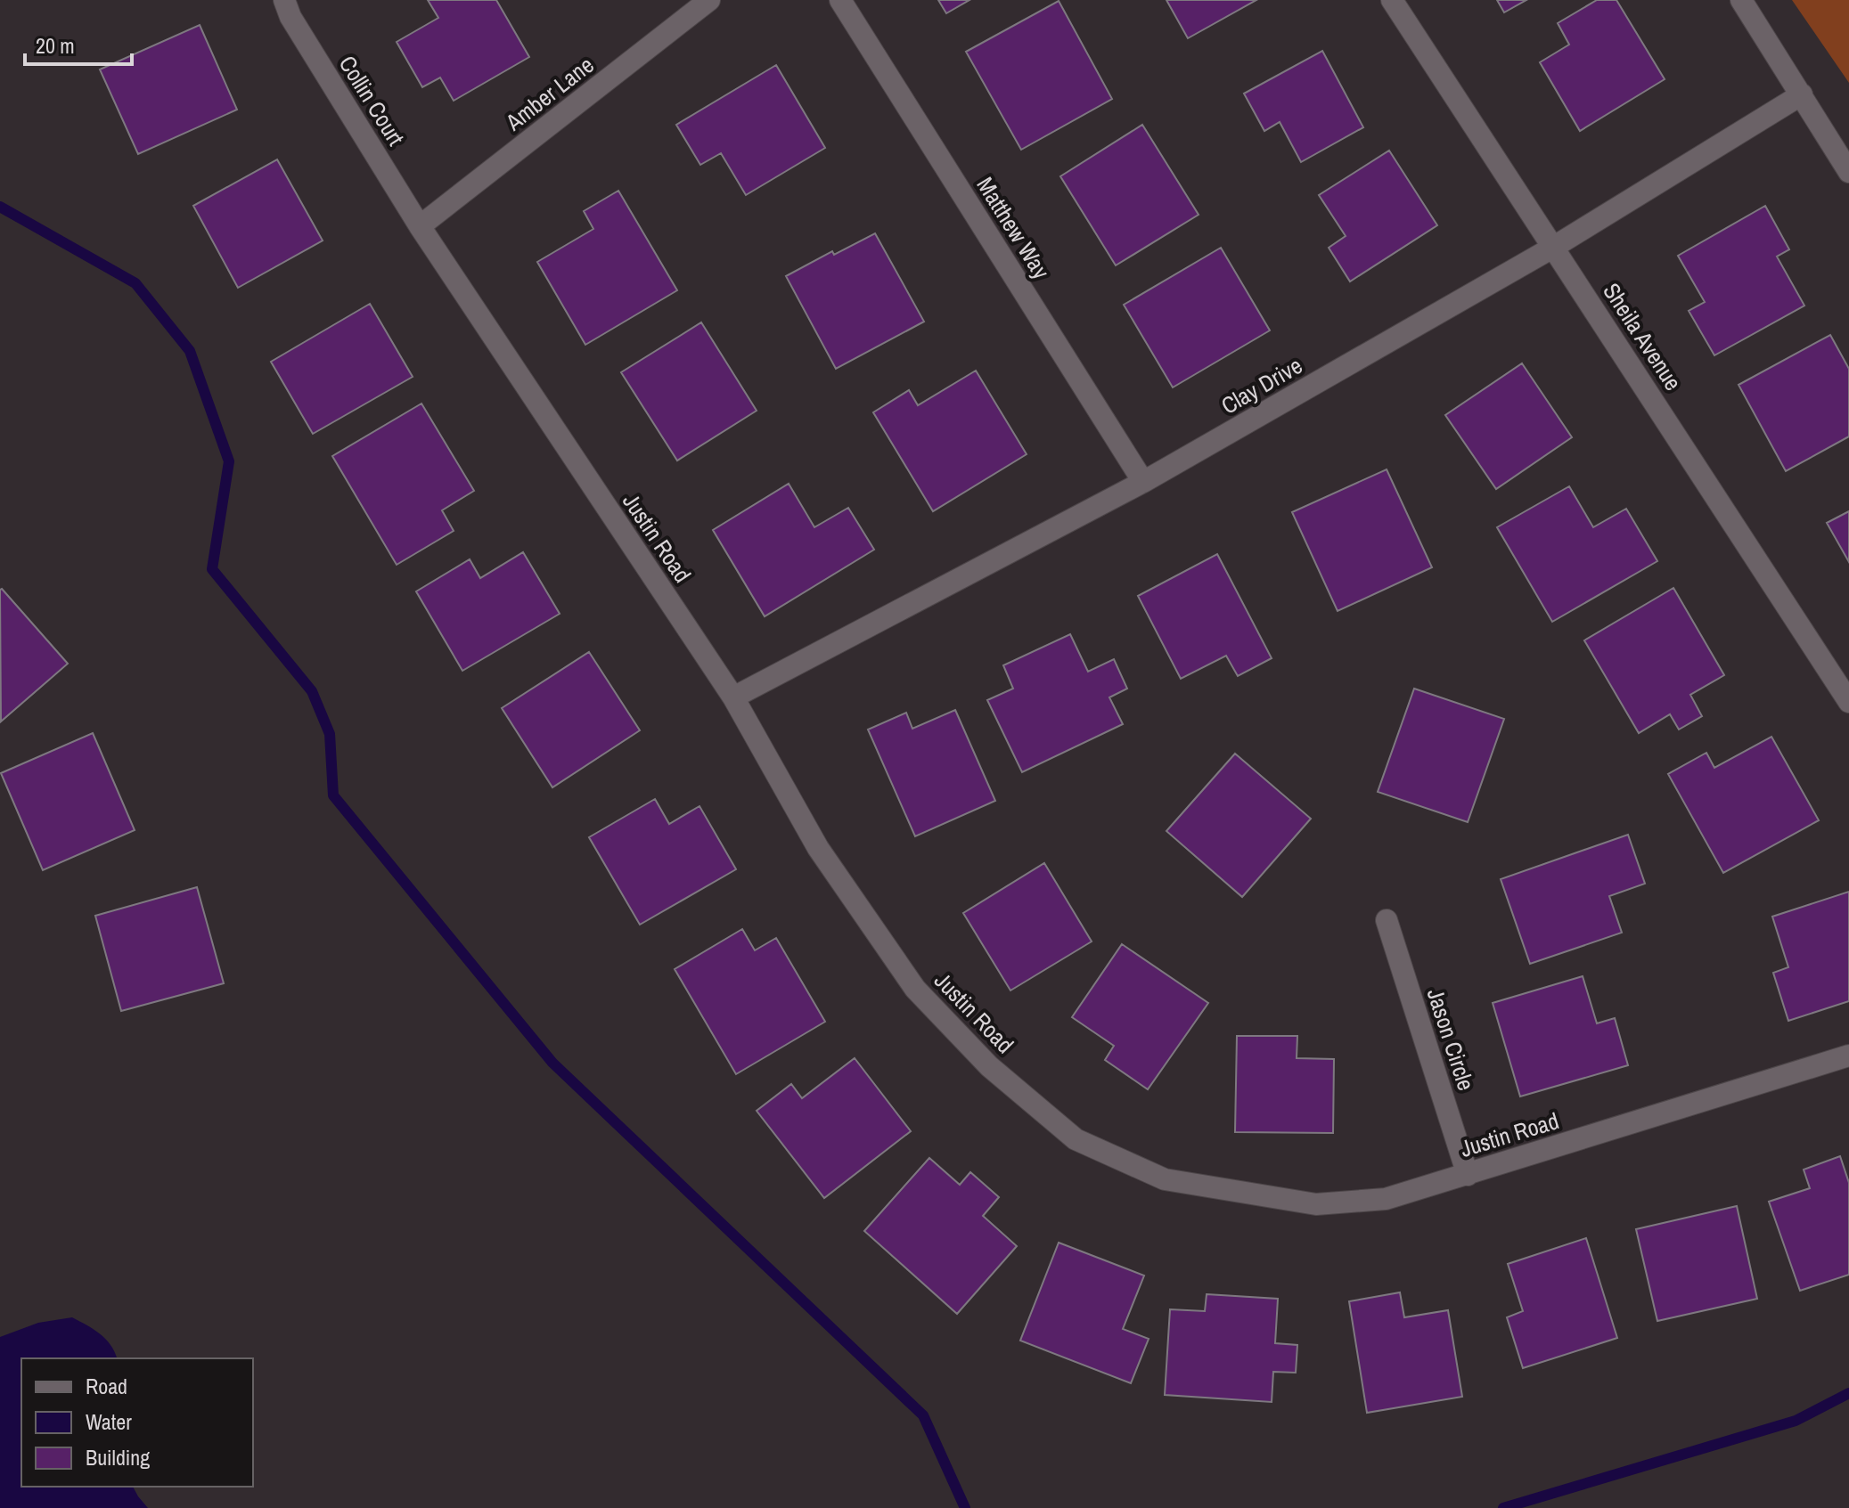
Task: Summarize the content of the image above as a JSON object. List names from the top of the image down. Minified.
{"streets":{"street":["Amber Lane","Collin Court","Matthew Way","Sheila Avenue","Clay Drive","Justin Road","Jason Circle"]},"crossings":[["Amber Lane","Collin Court"],["Amber Lane","Justin Road"],["Collin Court","Justin Road"],["Matthew Way","Clay Drive"],["Sheila Avenue","Clay Drive"],["Clay Drive","Justin Road"],["Justin Road","Jason Circle"]],"legend":["Road","Water","Building"],"scale_bar":"20 m"}
